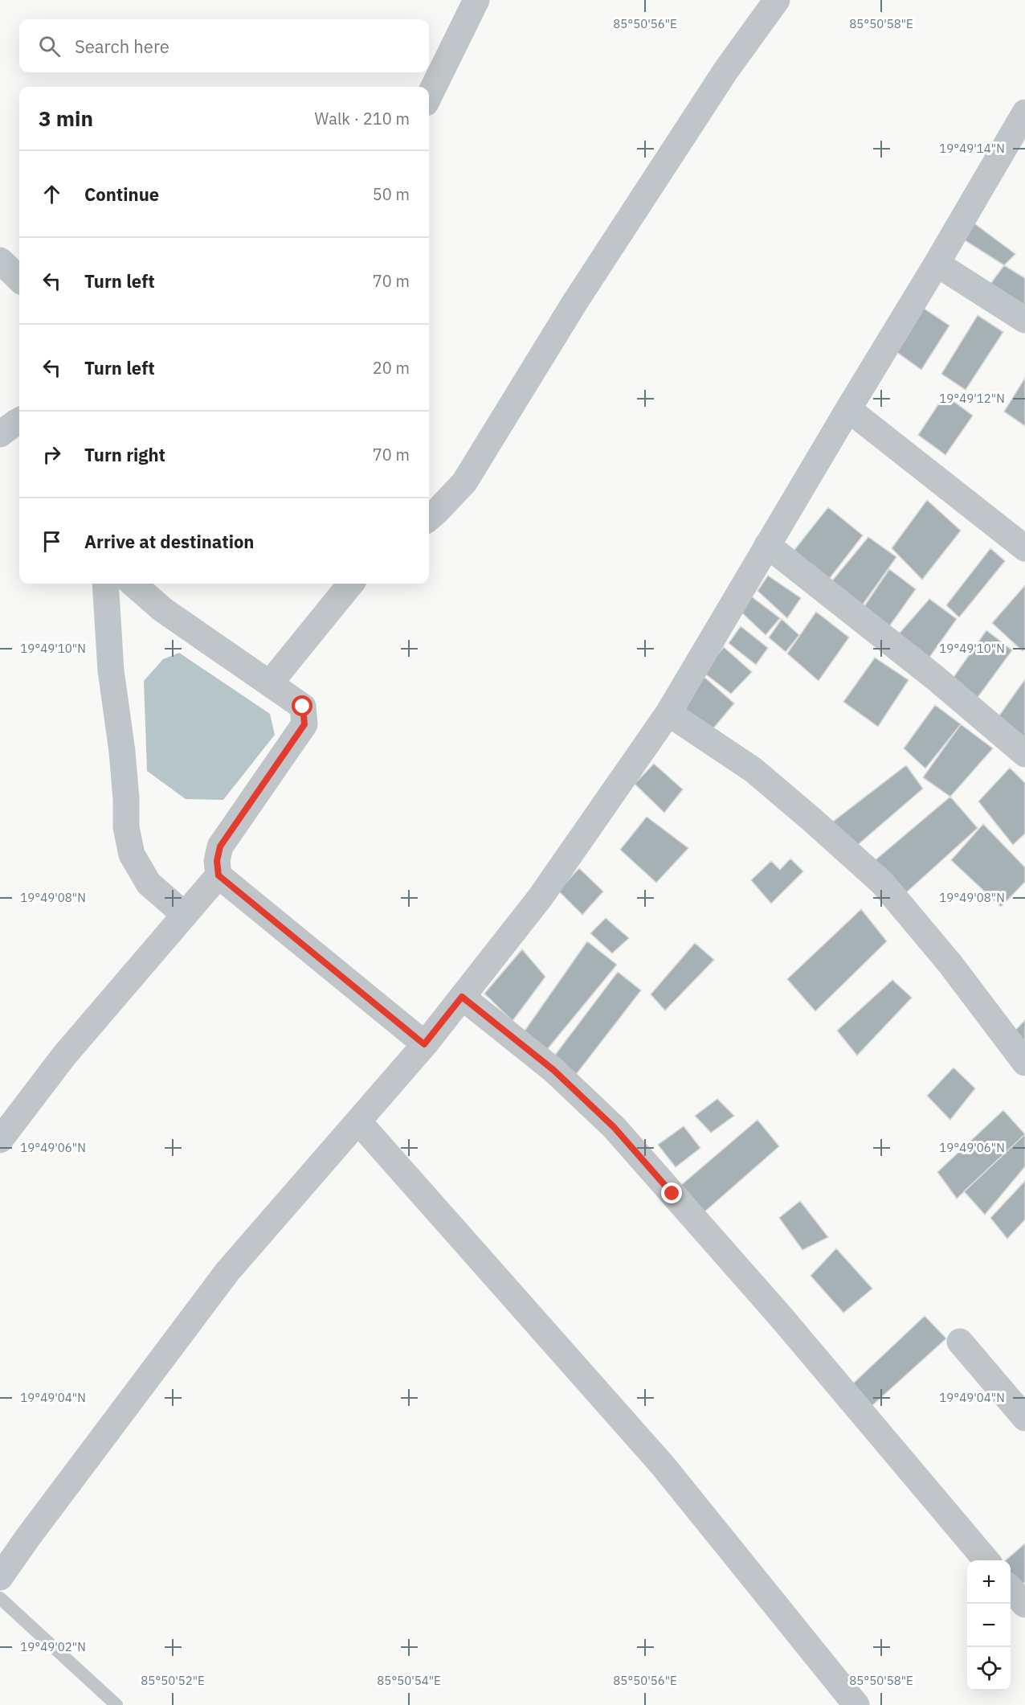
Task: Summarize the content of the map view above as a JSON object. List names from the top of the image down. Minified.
{"page":{"search":"Search here","heading":["3 min","Walk · 210 m"],"list":[["Continue","50 m"],["Turn left","70 m"],["Turn left","20 m"],["Turn right","70 m"],"Arrive at destination"],"map_buttons":["+","−"]},"coordinates":["85°50'56\"E","85°50'58\"E","19°49'14\"N","19°49'12\"N","19°49'10\"N","19°49'08\"N","19°49'06\"N","19°49'04\"N","19°49'02\"N","85°50'52\"E","85°50'54\"E"]}
